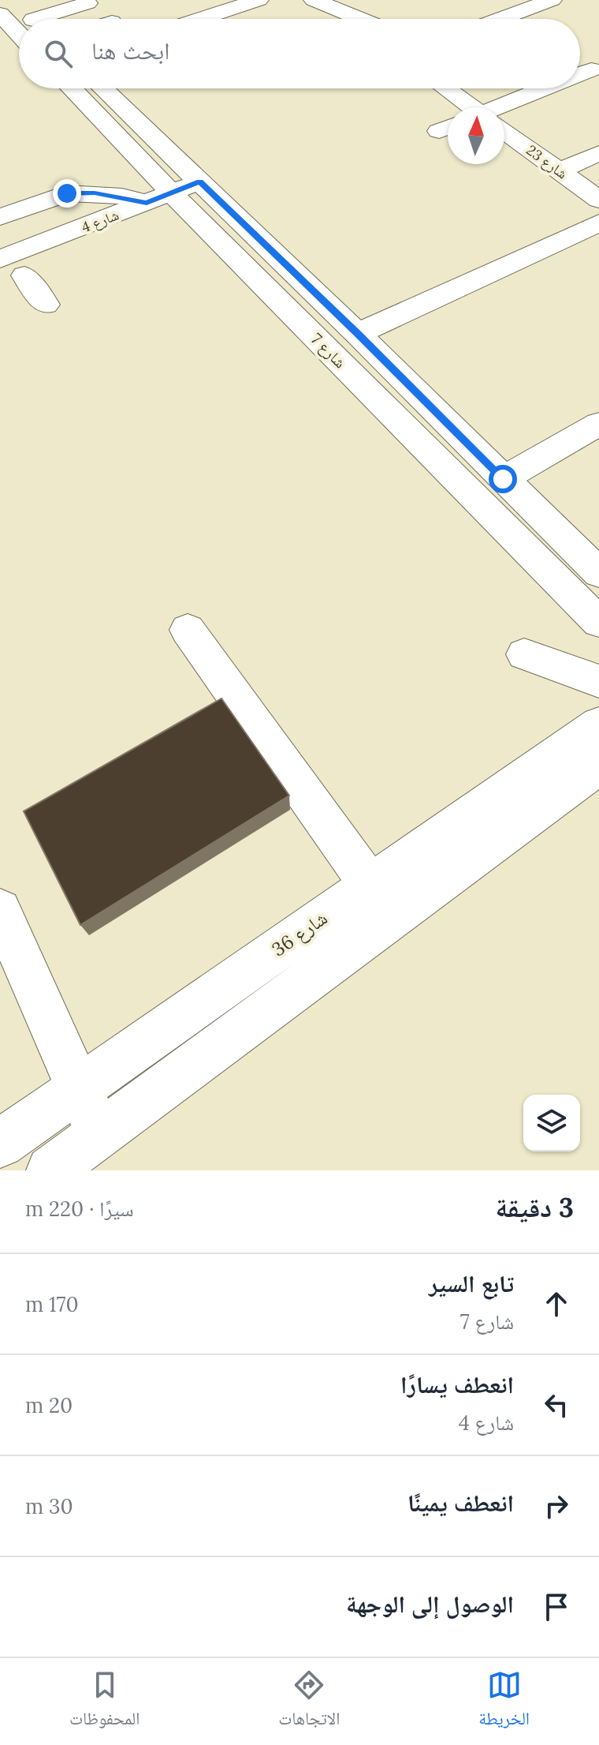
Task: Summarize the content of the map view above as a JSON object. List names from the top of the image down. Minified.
{"streets":{"street":["شارع 23","شارع 4","شارع 7","شارع 36"]},"crossings":[["شارع 4","شارع 7"]],"north":"top","page":{"search":"ابحث هنا","heading":["3 دقيقة","سيرًا · 220 m"],"list":[["تابع السير","شارع 7","170 m"],["انعطف يسارًا","شارع 4","20 m"],["انعطف يمينًا","30 m"],"الوصول إلى الوجهة"],"nav":["الخريطة","الاتجاهات","المحفوظات"]}}
